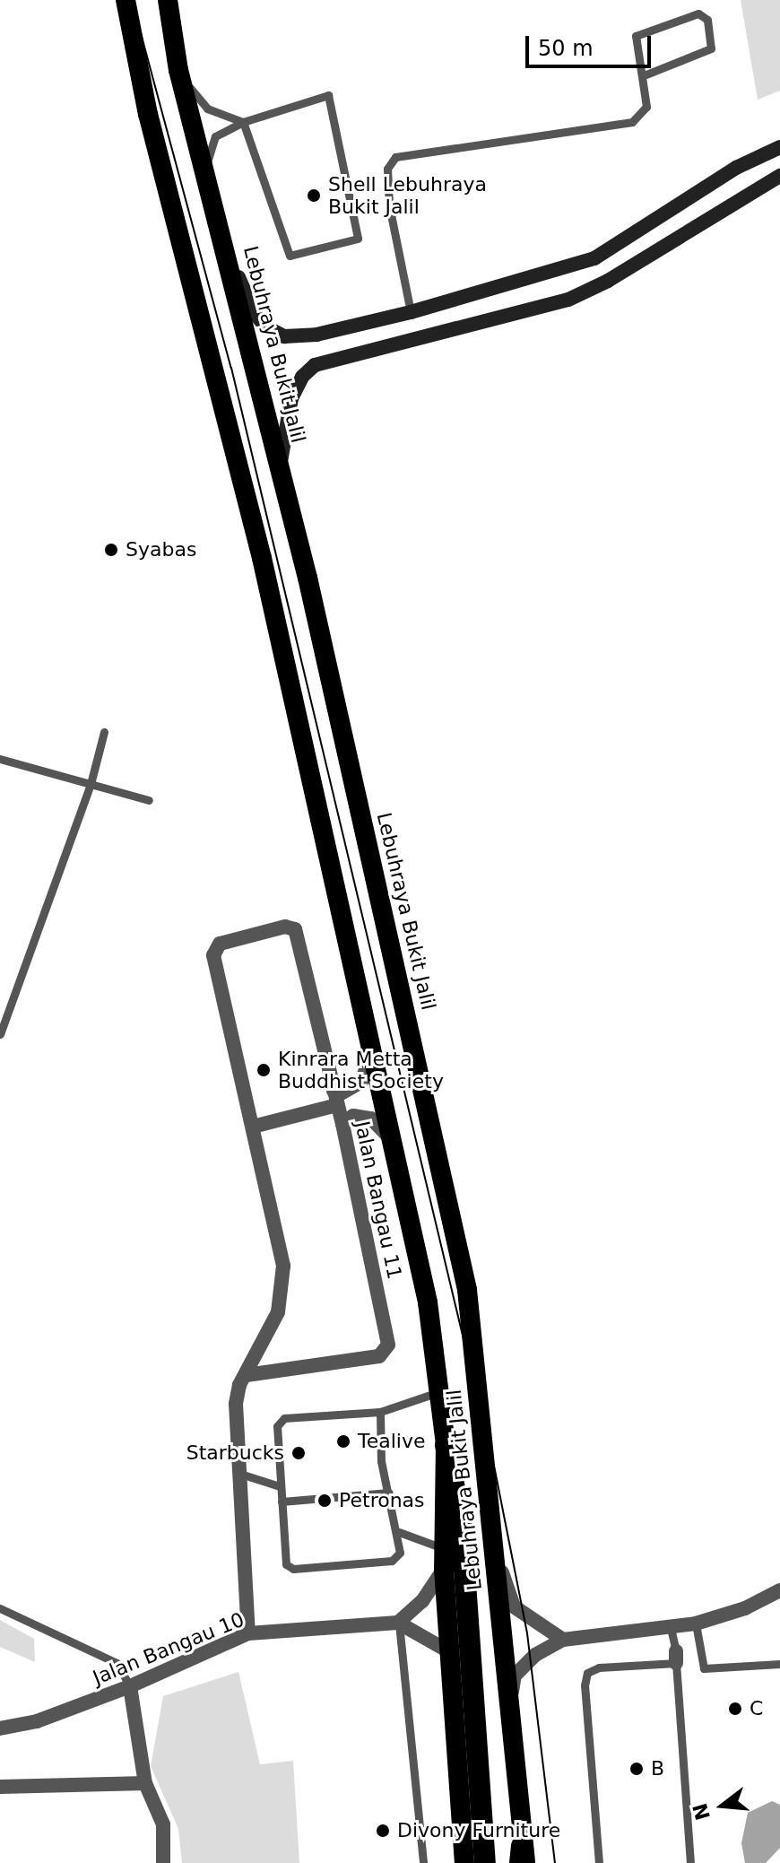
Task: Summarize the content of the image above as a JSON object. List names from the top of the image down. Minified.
{"streets":{"highway":["Lebuhraya Bukit Jalil"],"street":["Jalan Bangau 11","Jalan Bangau 10"]},"places":["Shell Lebuhraya Bukit Jalil","Syabas","Kinrara Metta Buddhist Society","Tealive","Starbucks","Petronas","C","B","Divony Furniture"],"scale_bar":"50 m","north":"left"}
